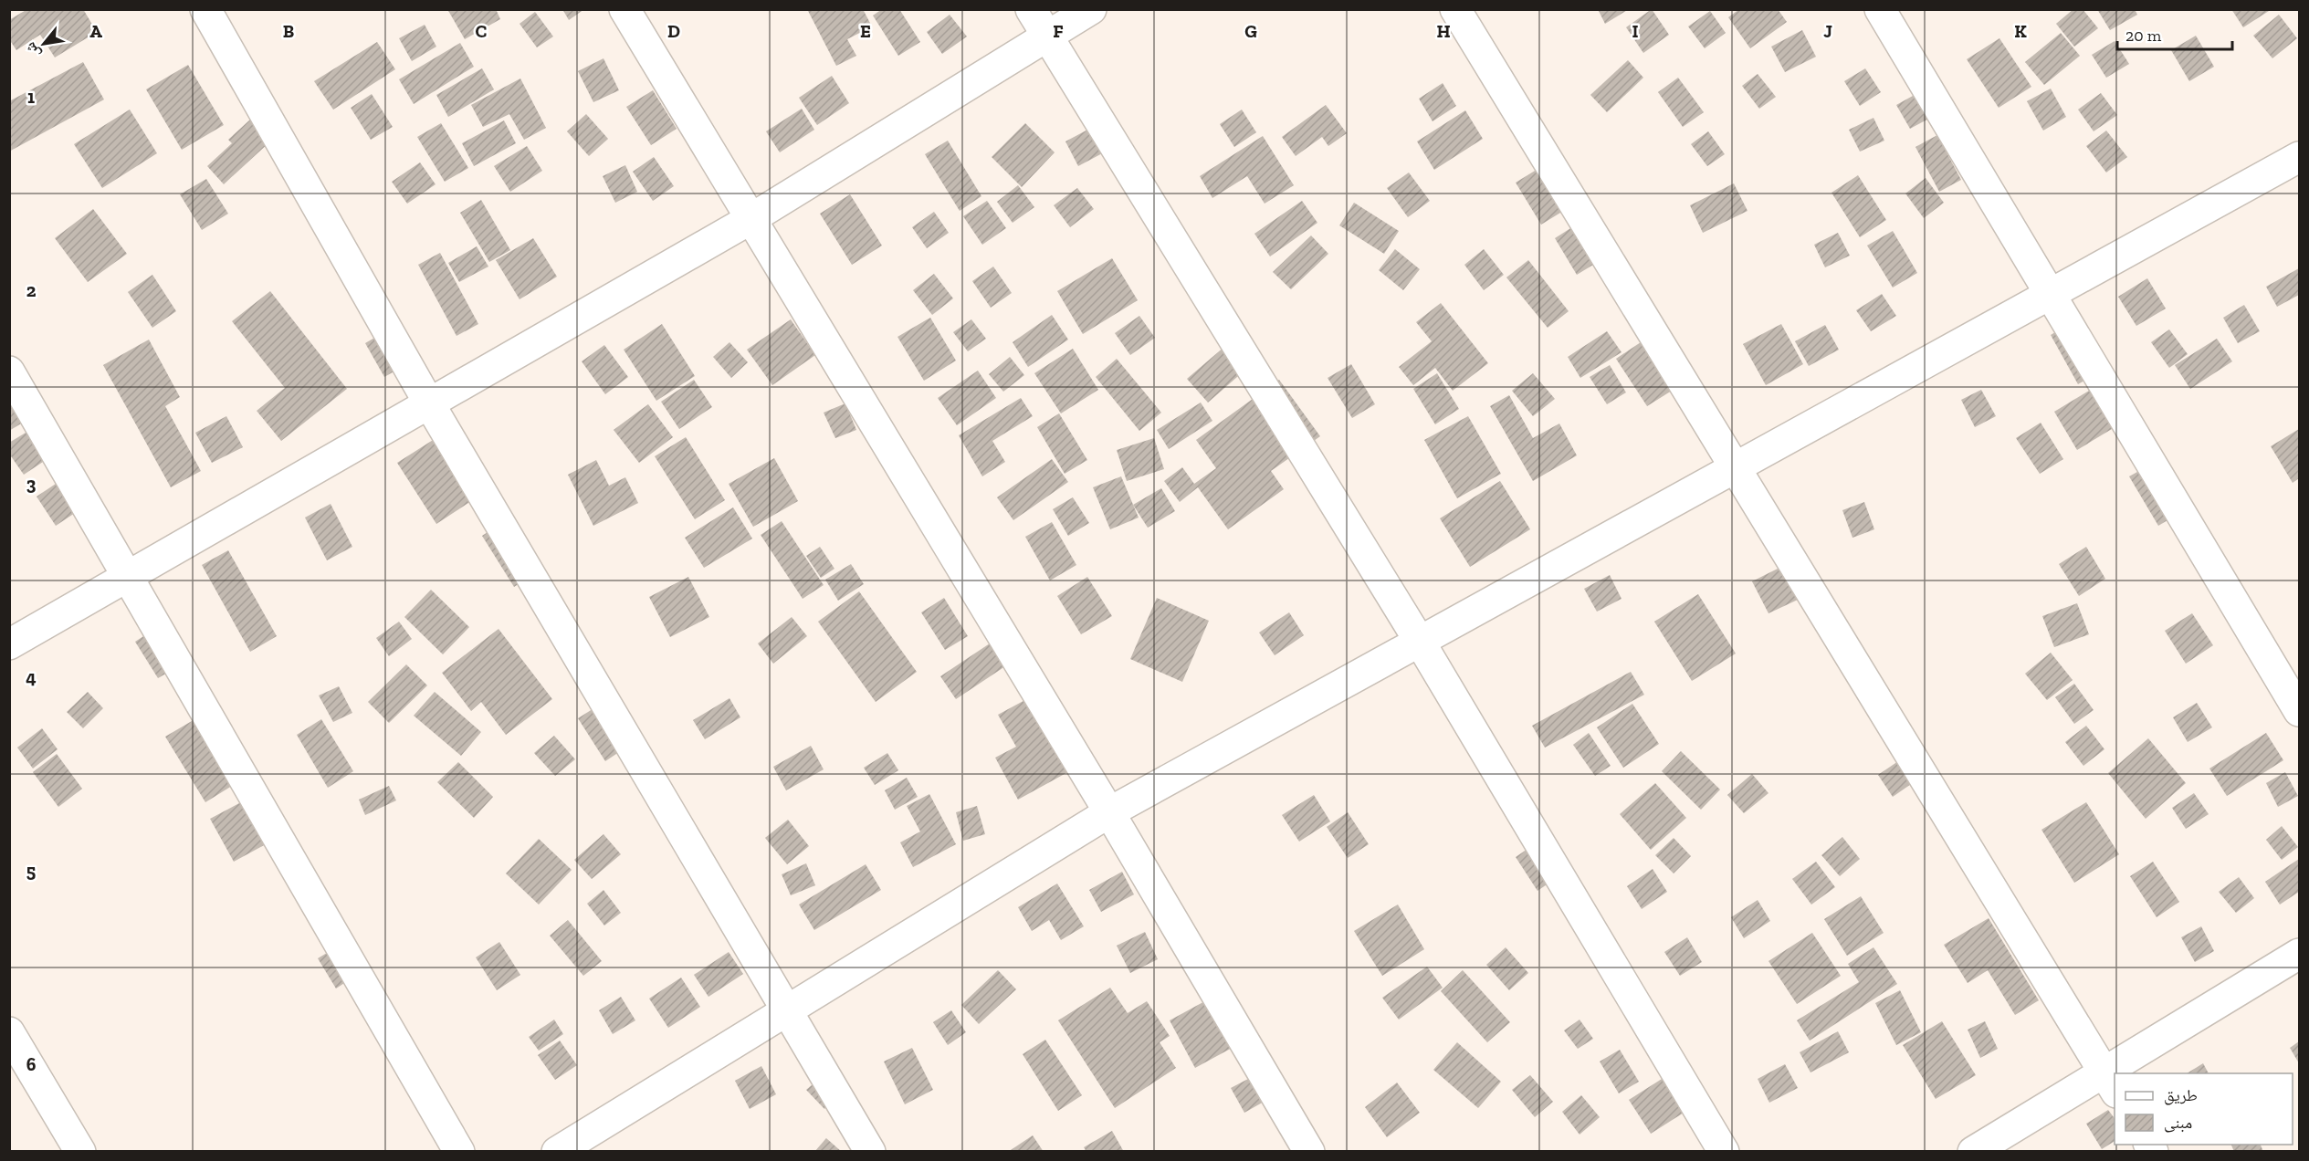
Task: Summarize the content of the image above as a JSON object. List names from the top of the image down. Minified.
{"legend":["طريق","مبنى"],"scale_bar":"20 m","north":"bottom left","grid":{"columns":["A","B","C","D","E","F","G","H","I","J","K"],"rows":["1","2","3","4","5","6"]}}
